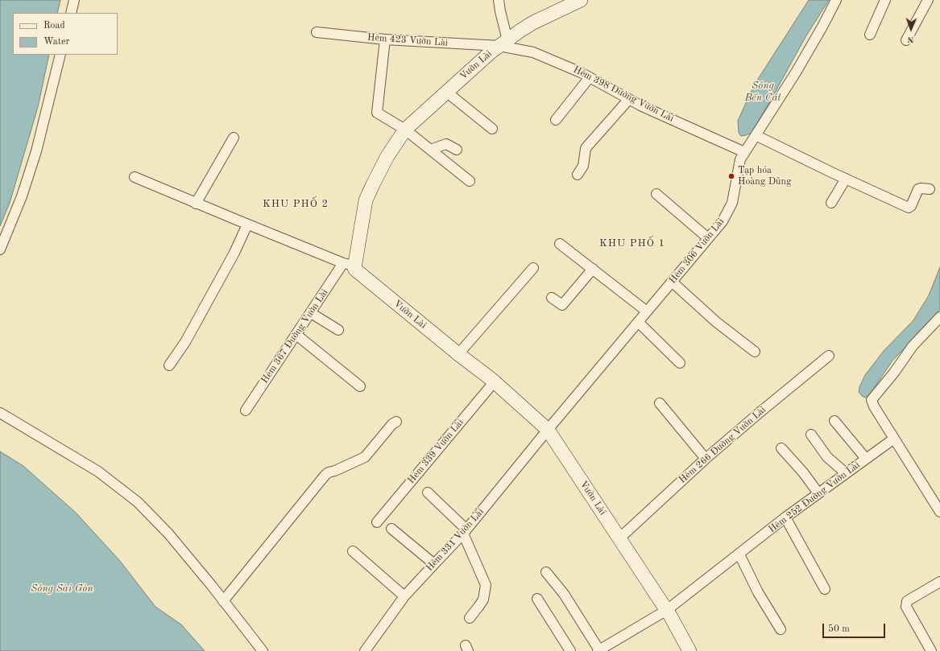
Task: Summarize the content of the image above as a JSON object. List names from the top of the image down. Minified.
{"streets":{"main road":["Vườn Lài"],"street":["Hẻm 423 Vườn Lài","Hẻm 398 Đường Vườn Lài","Hẻm 306 Vườn Lài","Hẻm 367 Đường Vườn Lài","Hẻm 266 Đường Vườn Lài","Hẻm 339 Vườn Lài","Hẻm 252 Đường Vườn Lài","Hẻm 331 Vườn Lài"]},"crossings":[["Hẻm 423 Vườn Lài","Vườn Lài"],["Hẻm 423 Vườn Lài","Hẻm 398 Đường Vườn Lài"],["Vườn Lài","Hẻm 398 Đường Vườn Lài"],["Vườn Lài","Hẻm 306 Vườn Lài"],["Vườn Lài","Hẻm 367 Đường Vườn Lài"],["Vườn Lài","Hẻm 266 Đường Vườn Lài"],["Vườn Lài","Hẻm 339 Vườn Lài"],["Vườn Lài","Hẻm 252 Đường Vườn Lài"],["Vườn Lài","Hẻm 331 Vườn Lài"],["Hẻm 398 Đường Vườn Lài","Hẻm 306 Vườn Lài"],["Hẻm 306 Vườn Lài","Hẻm 331 Vườn Lài"]],"districts":["KHU PHỐ 2","KHU PHỐ 1"],"water":["Sông Bến Cát","Sông Sài Gòn"],"places":["Tạp hóa Hoàng Dũng"],"legend":["Road","Water"],"scale_bar":"50 m","north":"bottom"}
